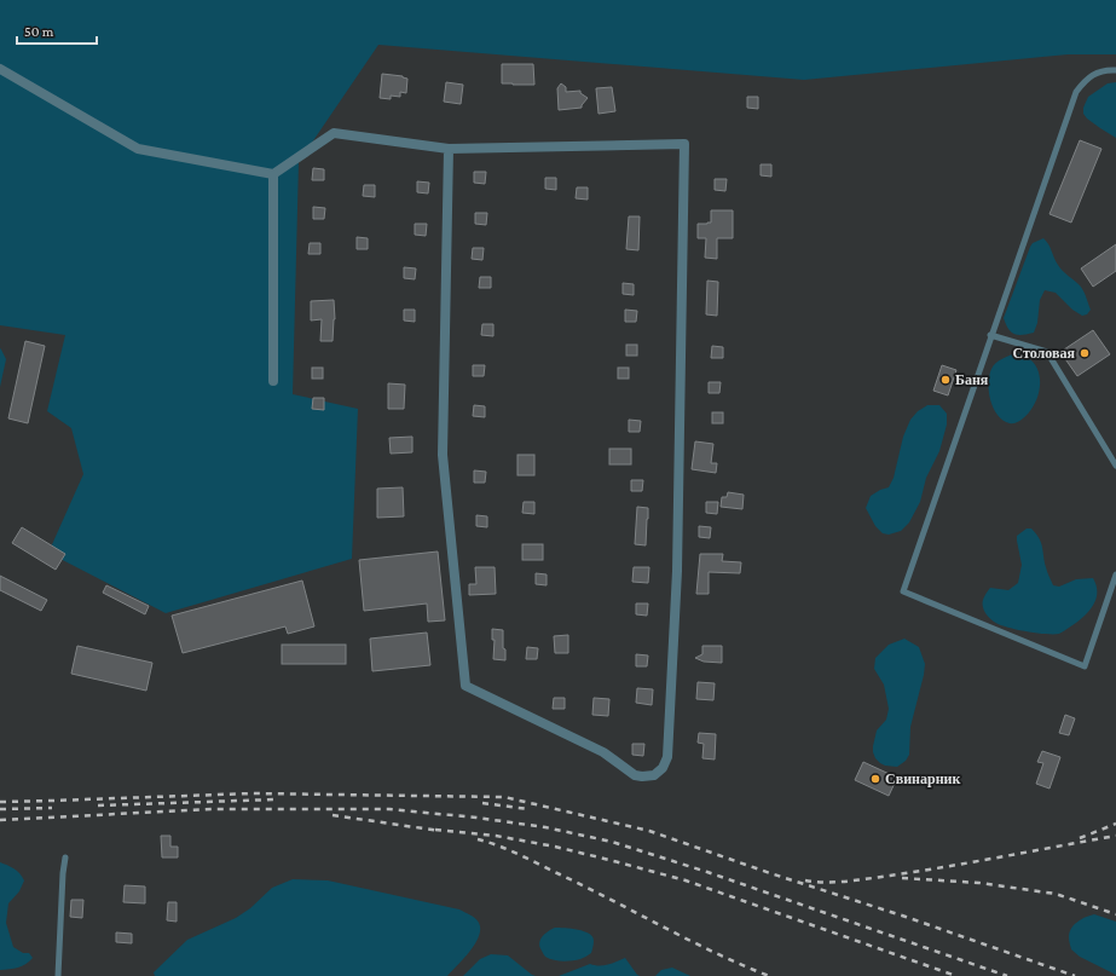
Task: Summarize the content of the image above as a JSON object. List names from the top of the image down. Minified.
{"places":["Столовая","Баня","Свинарник"],"scale_bar":"50 m"}
